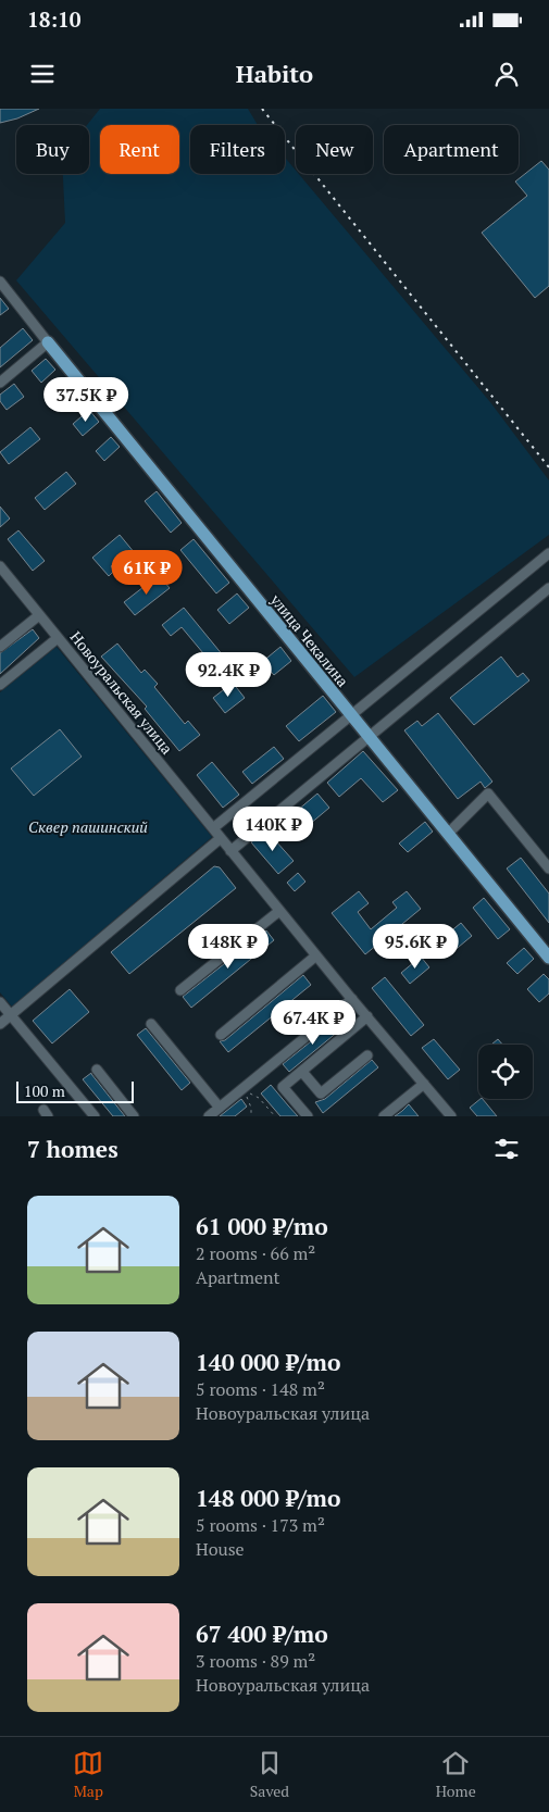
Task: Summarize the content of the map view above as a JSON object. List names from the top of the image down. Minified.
{"streets":{"main road":["улица Чекалина"],"street":["Новоуральская улица"]},"parks":["Сквер пашинский"],"scale_bar":"100 m","page":{"status":"18:10","header":"Habito","chip":["Buy","Rent","Filters","New","Apartment"],"price":["37.5K ₽","61K ₽","92.4K ₽","140K ₽","148K ₽","95.6K ₽","67.4K ₽"],"scale":"100 m","heading":"7 homes","list":[{"name":"61 000 ₽/mo","note":"2 rooms · 66 m² · Apartment"},{"name":"140 000 ₽/mo","note":"5 rooms · 148 m² · Новоуральская улица"},{"name":"148 000 ₽/mo","note":"5 rooms · 173 m² · House"},{"name":"67 400 ₽/mo","note":"3 rooms · 89 m² · Новоуральская улица"}],"tabs":["Map","Saved","Home"]}}
